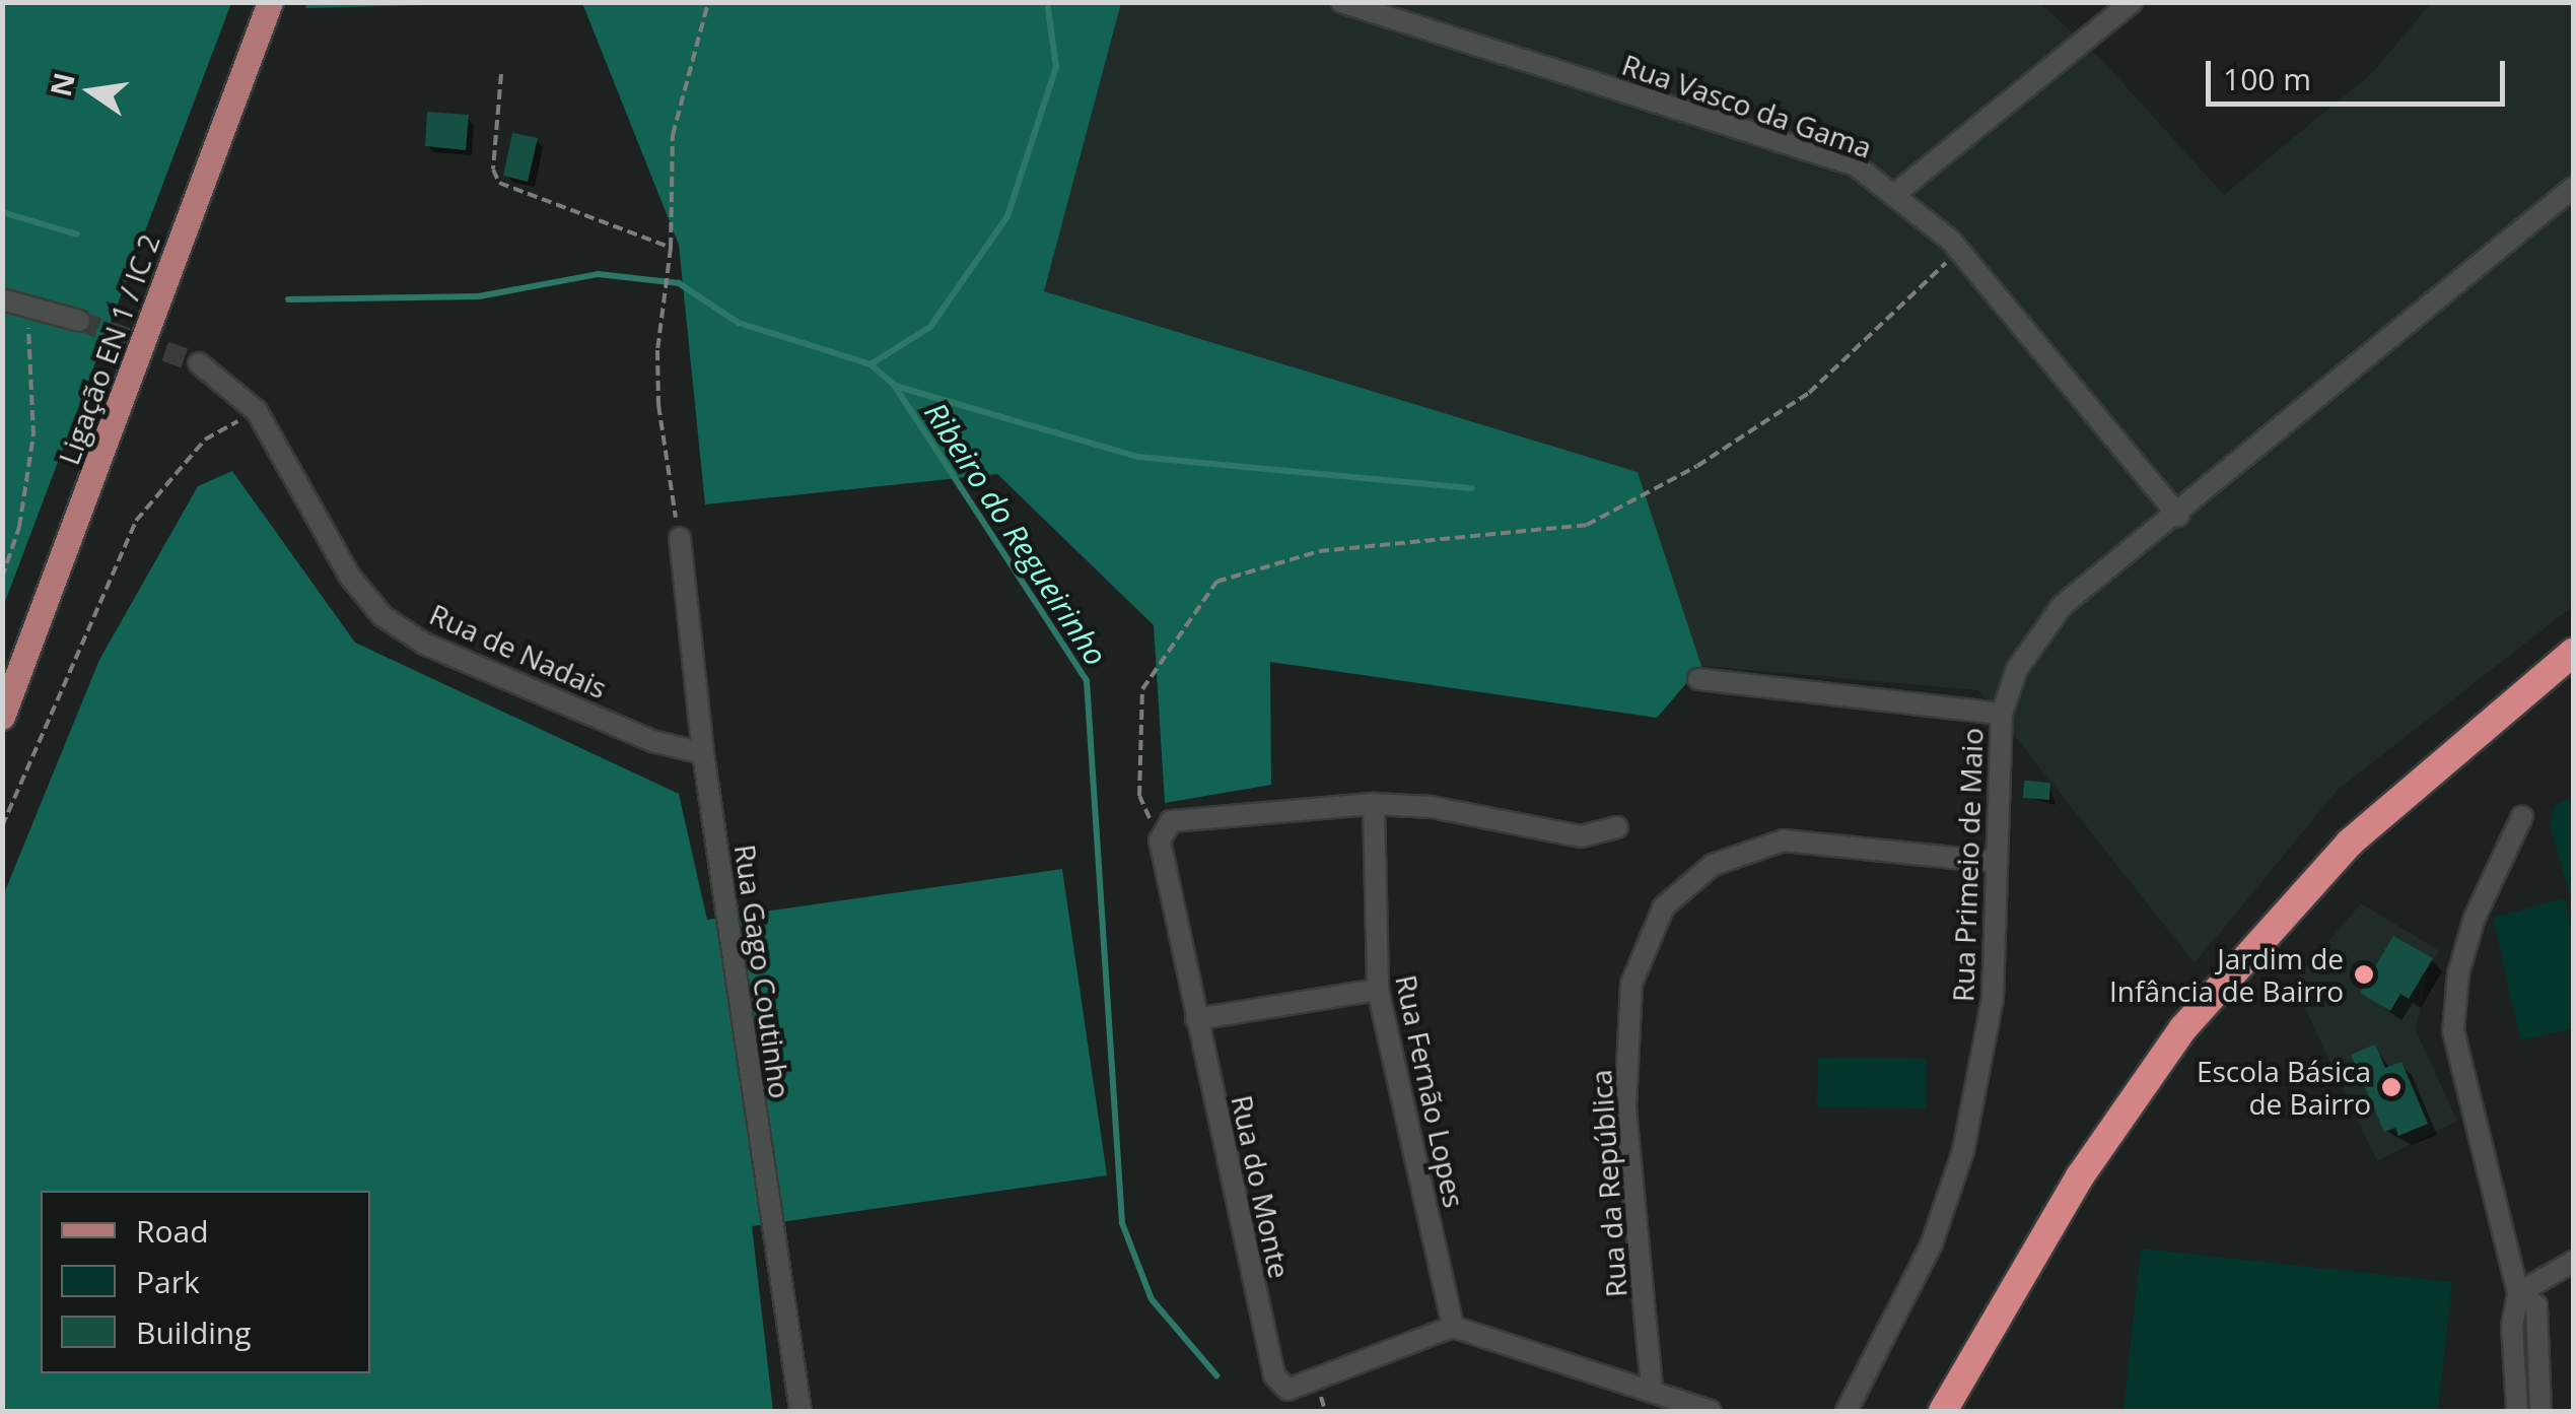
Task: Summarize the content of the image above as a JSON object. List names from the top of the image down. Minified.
{"streets":{"main road":["Ligação EN 1 / IC 2"],"street":["Rua Vasco da Gama","Rua de Nadais","Rua Primeio de Maio","Rua Gago Coutinho","Rua Fernão Lopes","Rua da República","Rua do Monte"]},"crossings":[["Rua Vasco da Gama","Rua Primeio de Maio"],["Rua de Nadais","Rua Gago Coutinho"],["Rua Primeio de Maio","Rua da República"],["Rua Fernão Lopes","Rua do Monte"]],"water":["Ribeiro do Regueirinho"],"places":["Jardim de Infância de Bairro","Escola Básica de Bairro"],"legend":["Road","Park","Building"],"scale_bar":"100 m","north":"left"}
